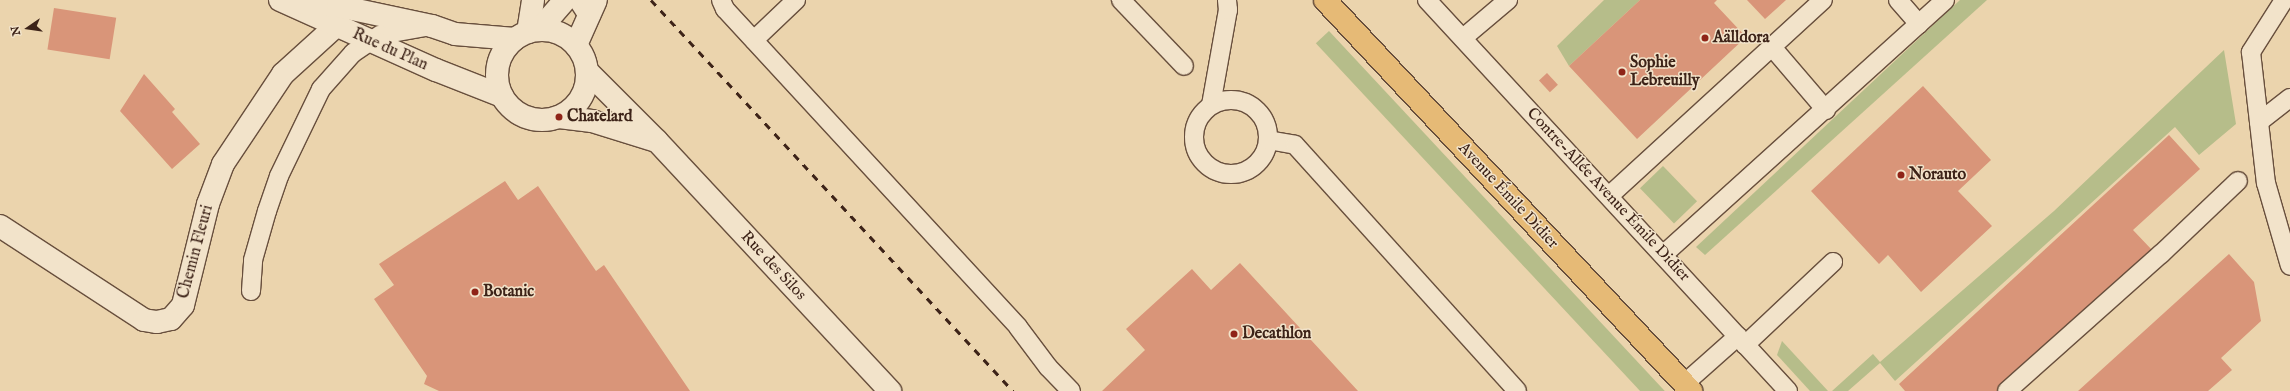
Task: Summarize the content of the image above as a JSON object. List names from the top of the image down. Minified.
{"streets":{"main road":["Avenue Émile Didier"],"street":["Rue du Plan","Chemin Fleuri","Rue des Silos"],"lane":["Contre-Allée Avenue Émile Didier"]},"crossings":[["Rue du Plan","Chemin Fleuri"],["Rue du Plan","Rue des Silos"]],"places":["Aälldora","Sophie Lebreuilly","Chatelard","Norauto","Botanic","Decathlon"],"north":"left"}
